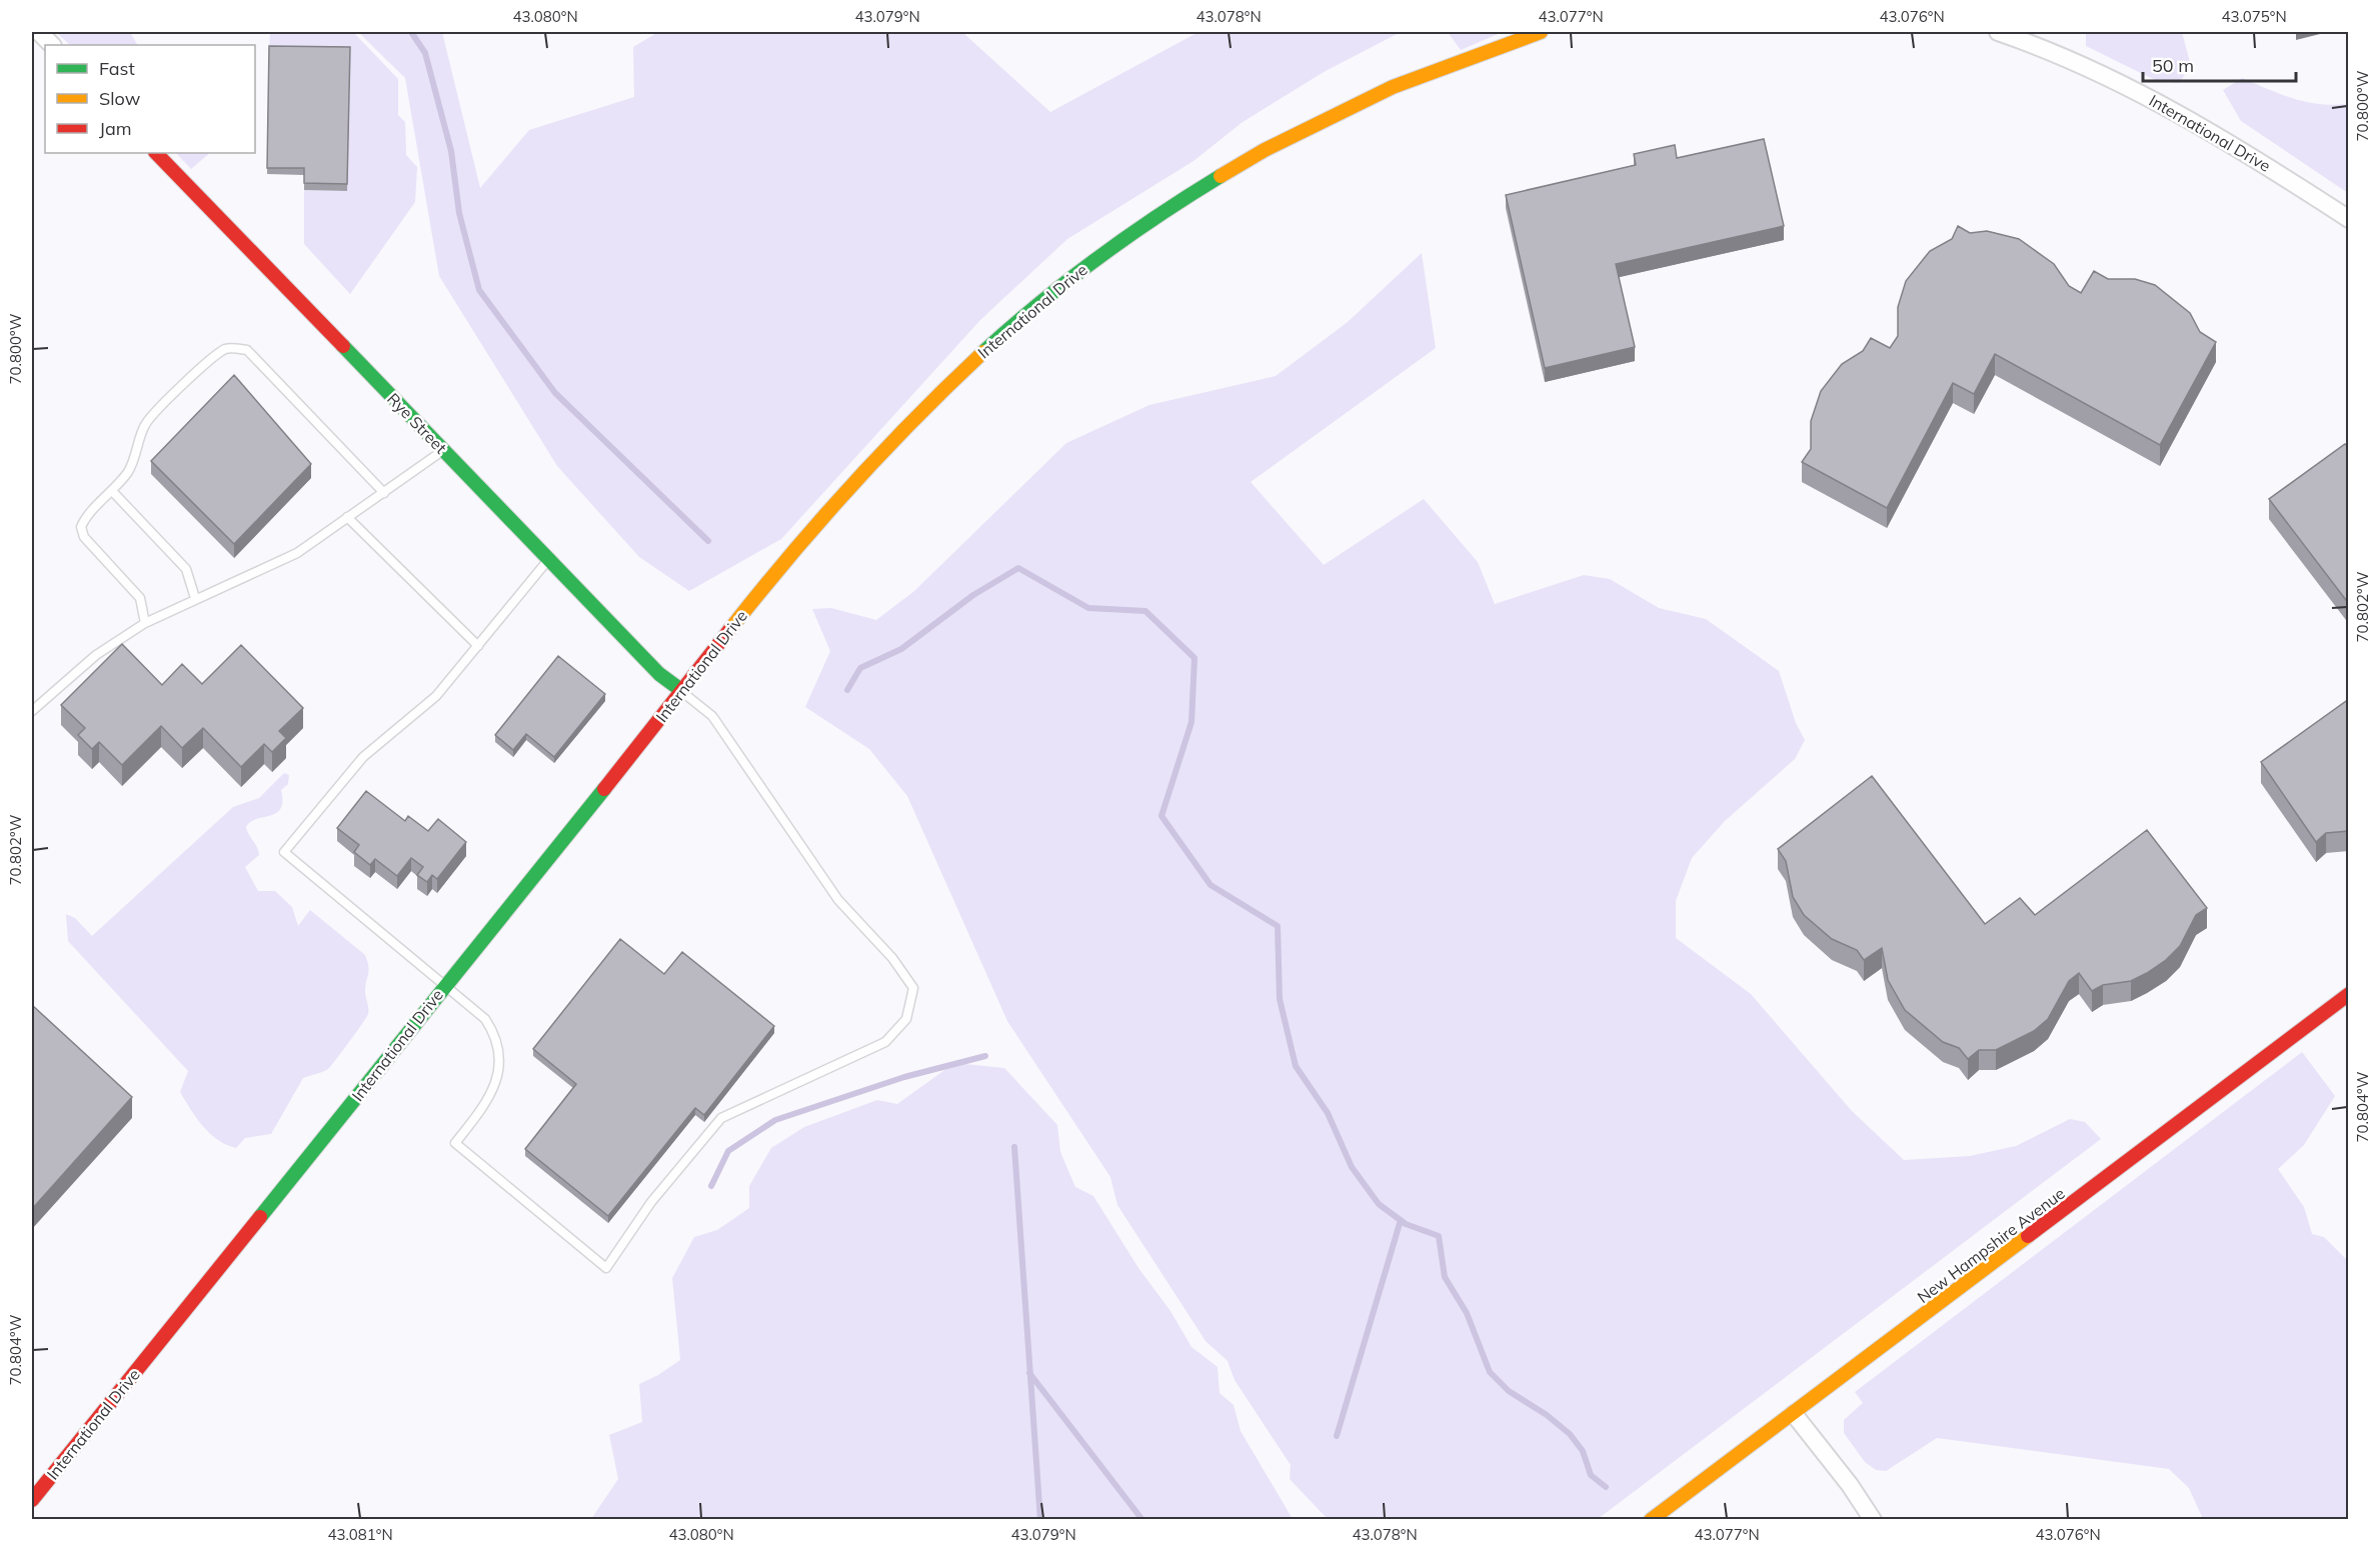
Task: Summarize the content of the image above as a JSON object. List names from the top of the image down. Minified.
{"streets":{"street":["International Drive","Rye Street","New Hampshire Avenue"]},"crossings":[["International Drive","Rye Street"]],"legend":["Fast","Slow","Jam"],"scale_bar":"50 m","coordinates":["43.080°N","43.079°N","43.078°N","43.077°N","43.076°N","43.075°N","70.800°W","70.802°W","70.804°W","43.081°N"]}
